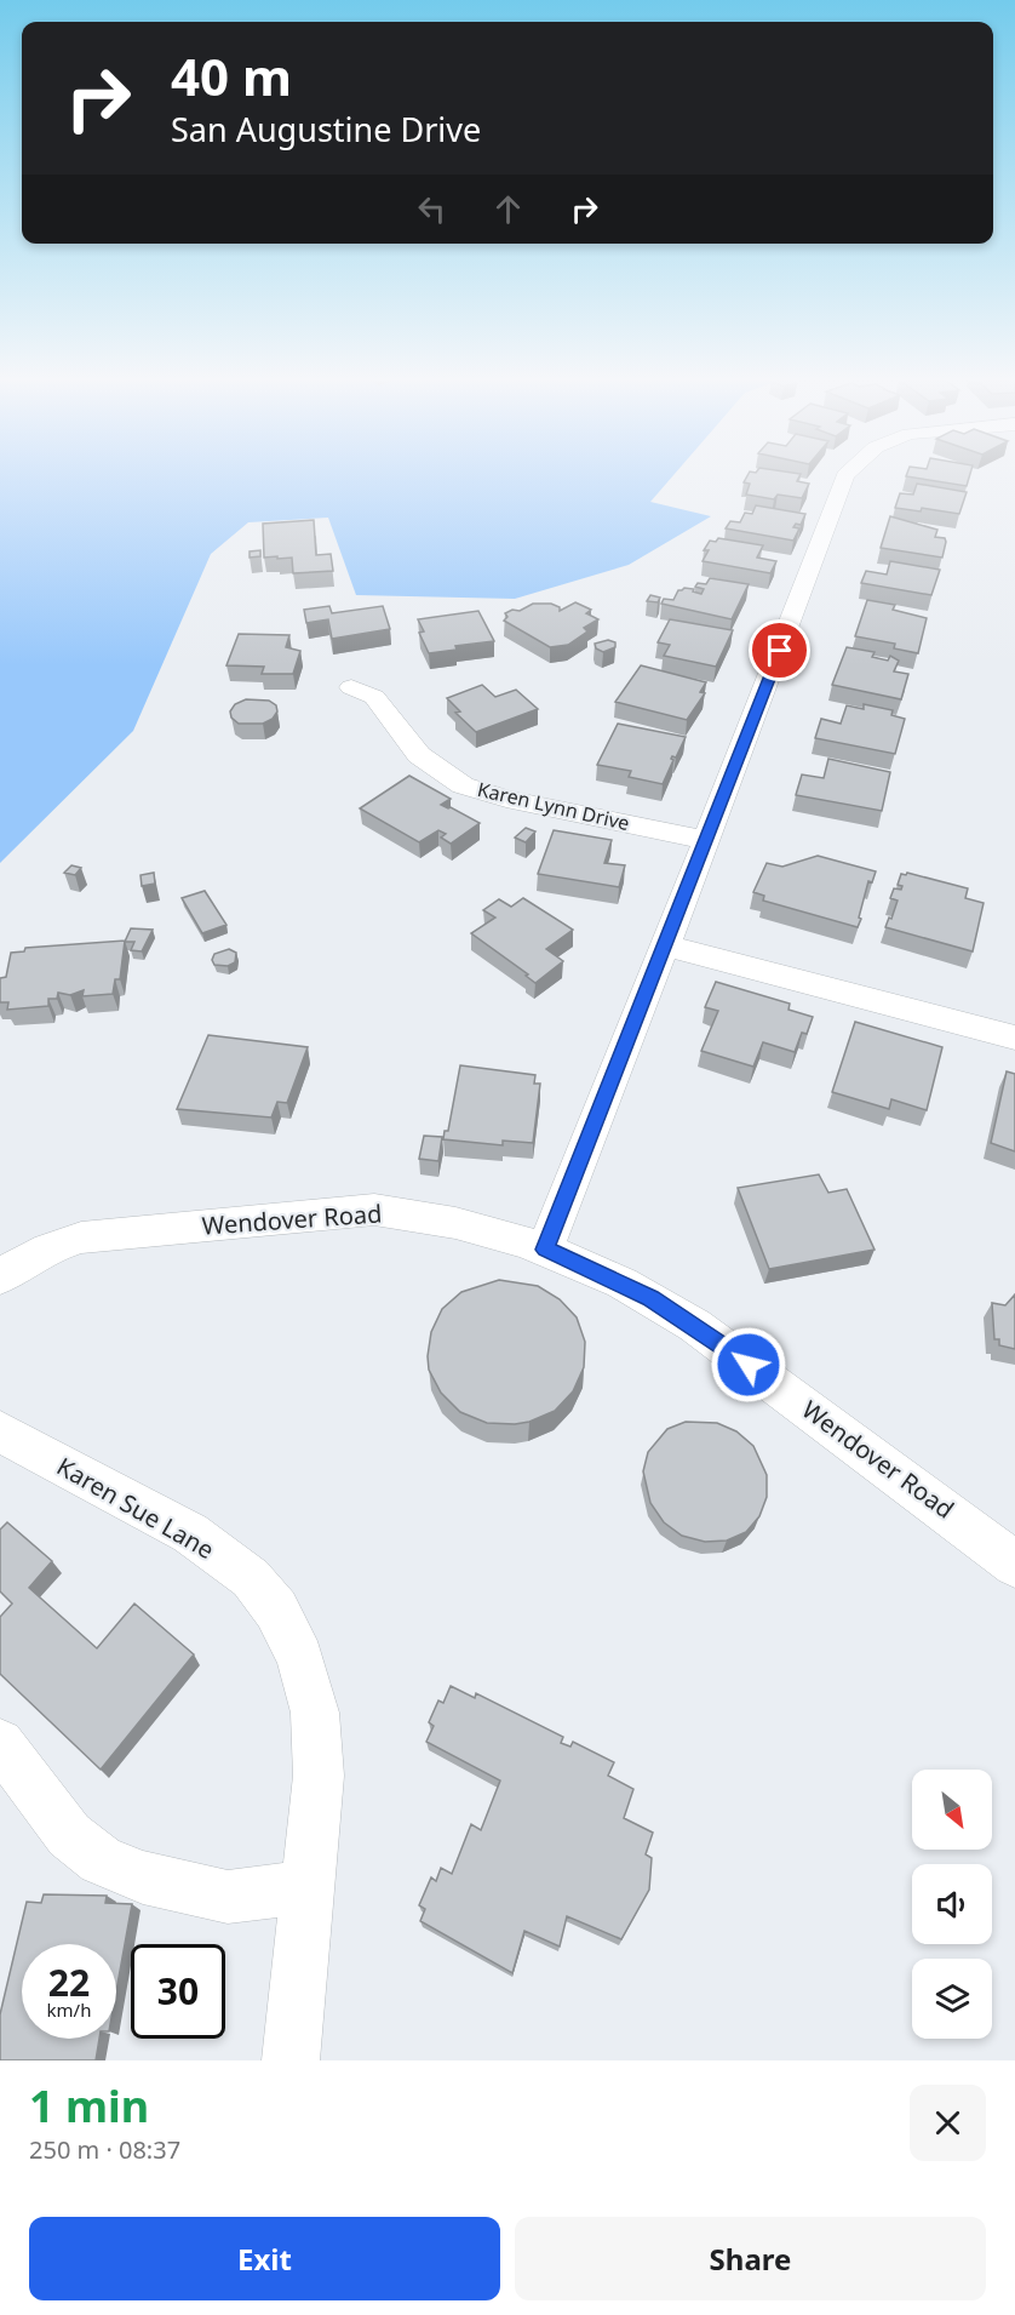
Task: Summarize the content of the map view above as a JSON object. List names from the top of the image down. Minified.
{"streets":{"street":["Karen Lynn Drive","Wendover Road","Karen Sue Lane"]},"north":"bottom right","page":{"turn":["40 m","San Augustine Drive"],"speed":"22 km/h","limit":"30","heading":["1 min","250 m · 08:37"],"buttons":["Exit","Share"]}}
